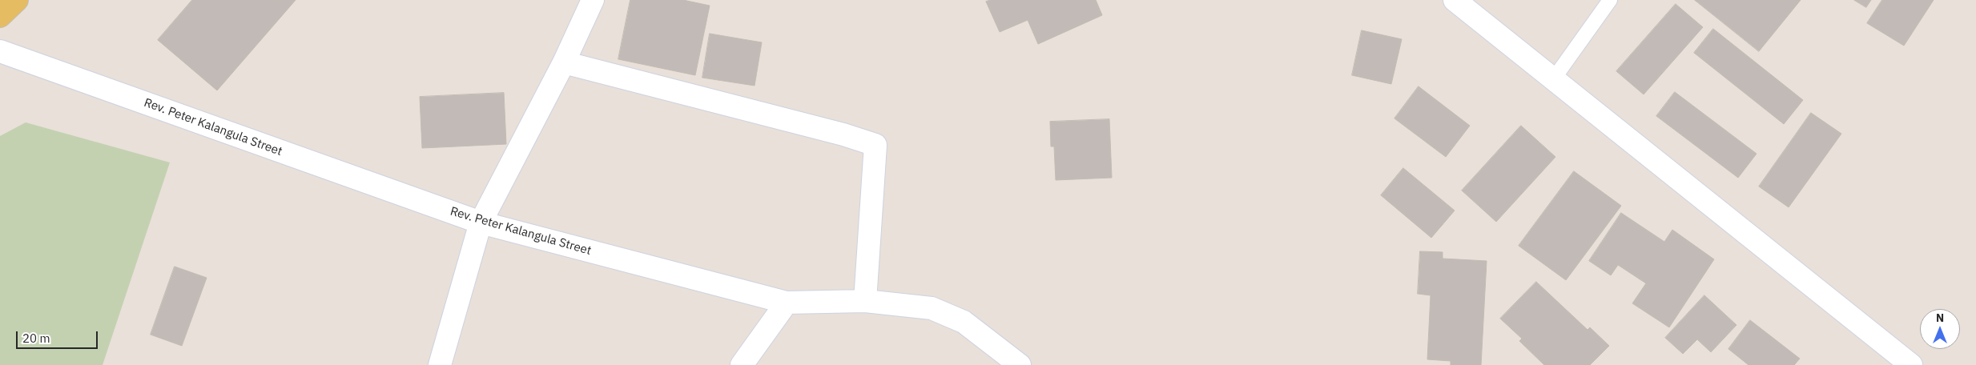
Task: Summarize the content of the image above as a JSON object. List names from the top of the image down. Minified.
{"streets":{"street":["Rev. Peter Kalangula Street"]},"scale_bar":"20 m","north":"top"}
